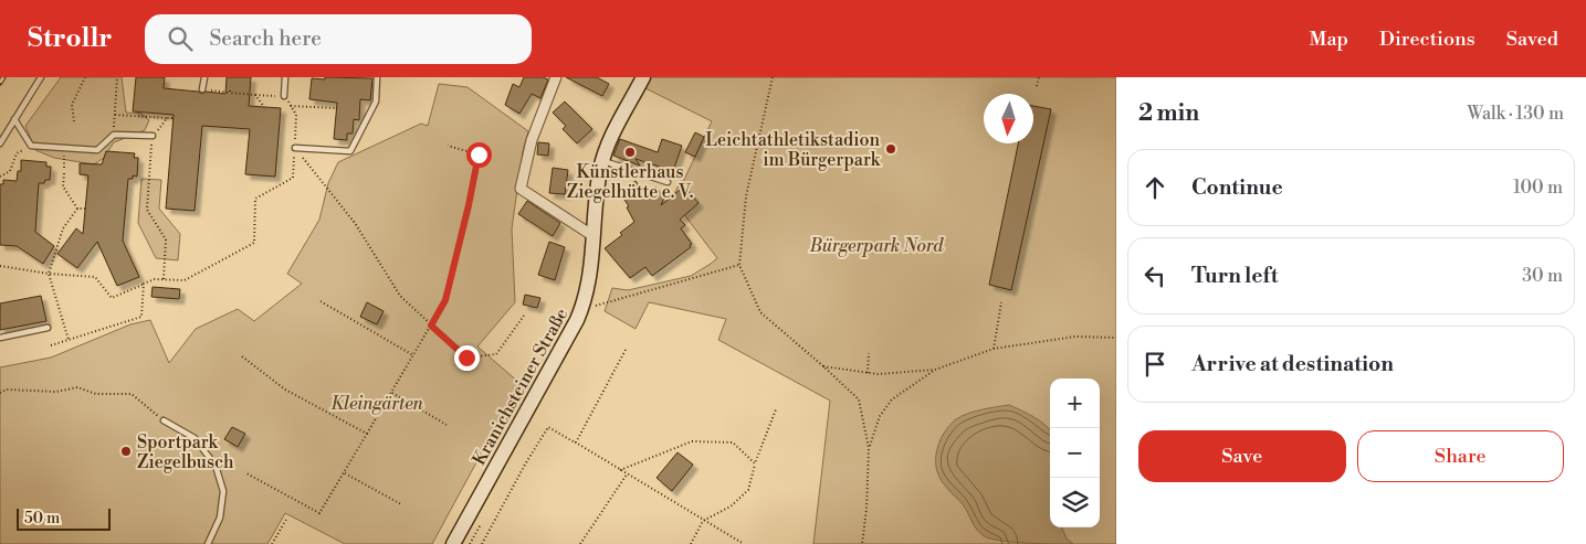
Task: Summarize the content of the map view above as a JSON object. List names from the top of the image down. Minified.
{"streets":{"main road":["Kranichsteiner Straße"]},"parks":["Bürgerpark Nord","Kleingärten"],"places":["Leichtathletikstadion im Bürgerpark","Künstlerhaus Ziegelhütte e. V.","Sportpark Ziegelbusch"],"scale_bar":"50 m","north":"bottom","page":{"header":"Strollr","search":"Search here","nav":["Map","Directions","Saved"],"heading":["2 min","Walk · 130 m"],"list":[["Continue","100 m"],["Turn left","30 m"],"Arrive at destination"],"map_buttons":["+","−"],"buttons":["Save","Share"],"scale":"50 m"}}
